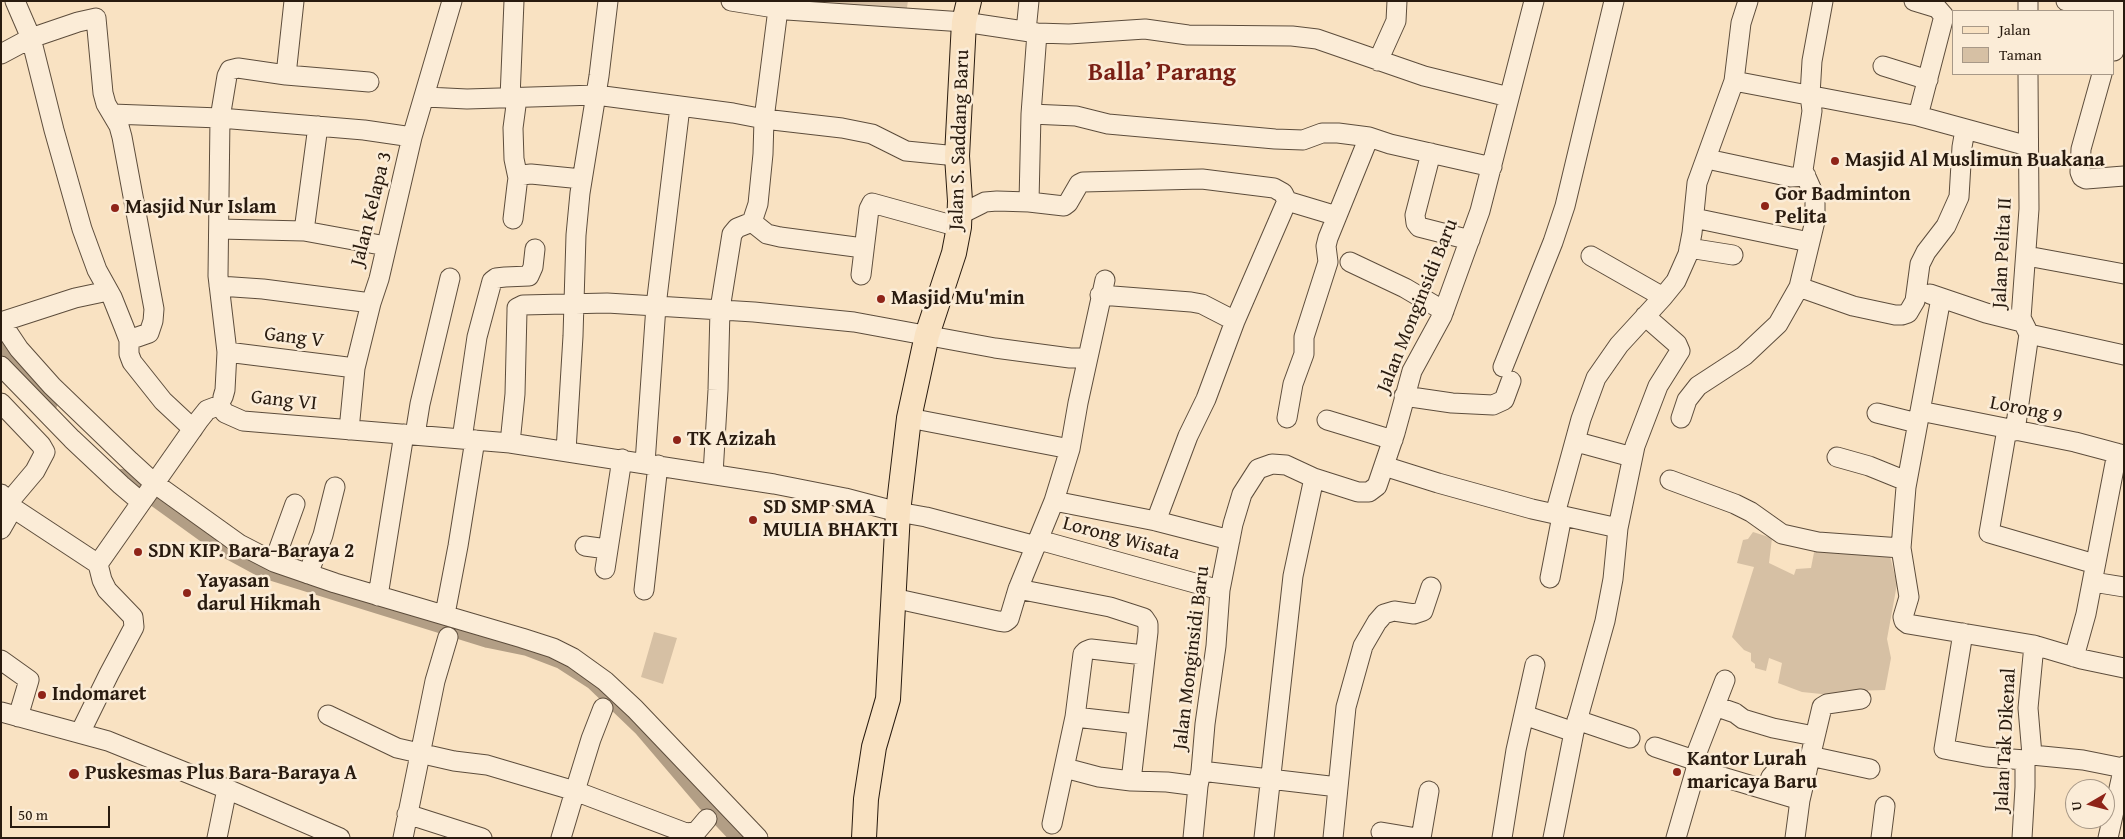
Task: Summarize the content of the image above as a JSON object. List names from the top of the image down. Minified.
{"streets":{"main road":["Jalan S. Saddang Baru"],"street":["Jalan Kelapa 3","Jalan Pelita II","Jalan Monginsidi Baru","Gang V","Gang VI","Lorong 9","Lorong Wisata","Jalan Tak Dikenal"]},"crossings":[["Jalan S. Saddang Baru","Lorong Wisata"],["Jalan Kelapa 3","Gang V"],["Jalan Kelapa 3","Gang VI"],["Jalan Pelita II","Lorong 9"],["Jalan Monginsidi Baru","Lorong Wisata"],["Gang VI","Lorong Wisata"]],"districts":["Ballaʼ Parang"],"places":["Masjid Al Muslimun Buakana","Gor Badminton Pelita","Masjid Nur Islam","Masjid Mu'min","TK Azizah","SD SMP SMA MULIA BHAKTI","SDN KIP. Bara-Baraya 2","Yayasan darul Hikmah","Indomaret","Kantor Lurah maricaya Baru","Puskesmas Plus Bara-Baraya A"],"legend":["Jalan","Taman"],"scale_bar":"50 m","north":"left"}
